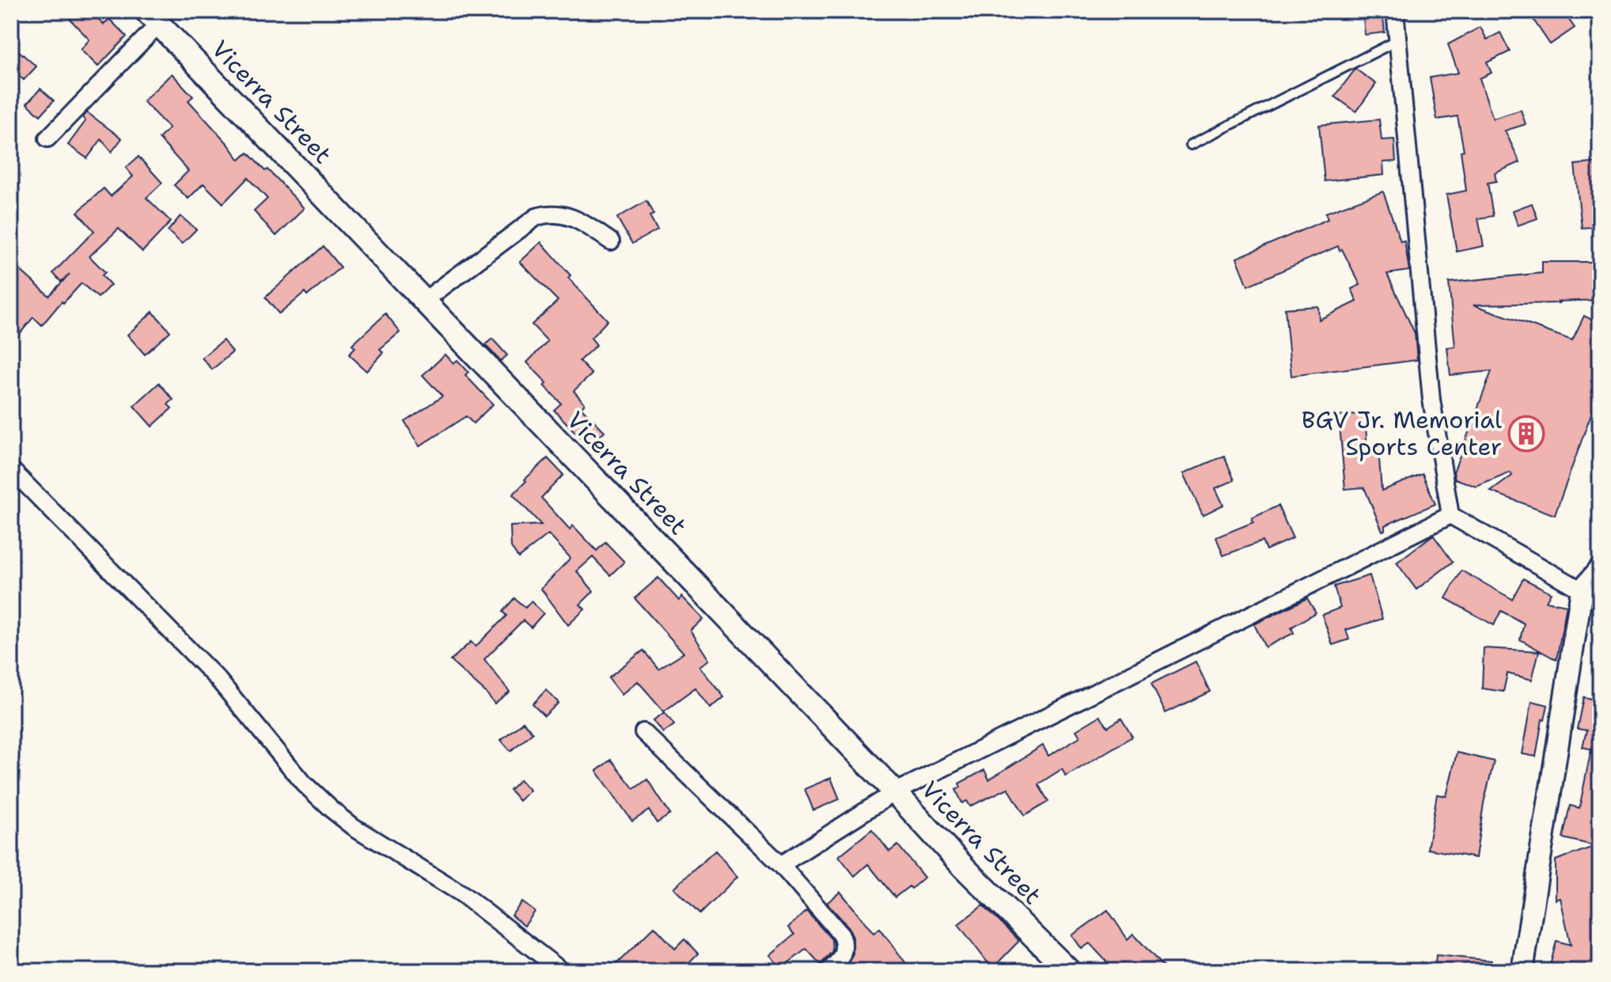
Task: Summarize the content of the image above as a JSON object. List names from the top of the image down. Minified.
{"streets":{"main road":["Vicerra Street"]},"places":{"building":["BGV Jr. Memorial Sports Center"]}}
